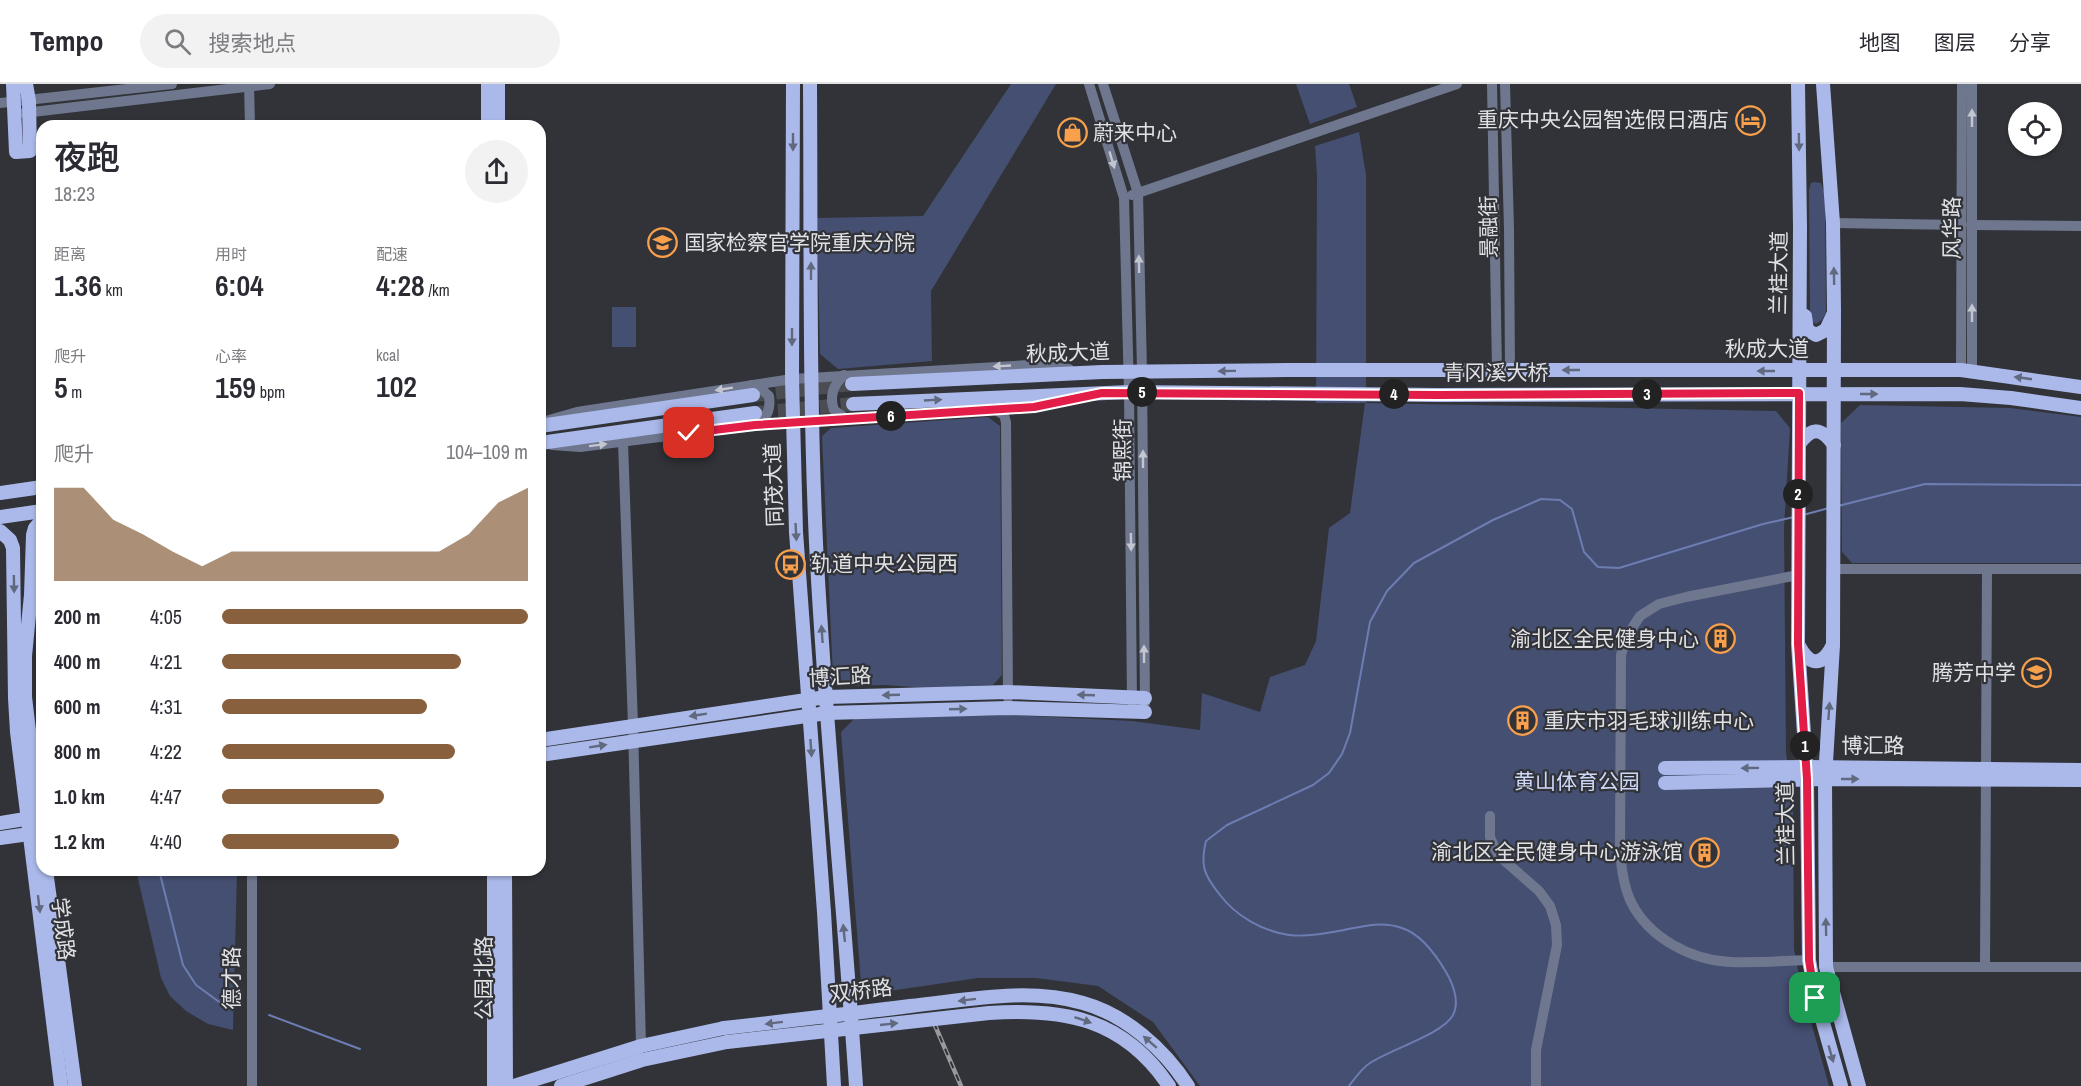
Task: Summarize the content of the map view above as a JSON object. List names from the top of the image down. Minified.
{"streets":{"main road":["兰桂大道","秋成大道","青冈溪大桥","同茂大道","博汇路","学成路","公园北路","双桥路"],"street":["景融街","风华路","锦熙街","德才路"]},"crossings":[["景融街","秋成大道"],["风华路","秋成大道"],["兰桂大道","秋成大道"],["兰桂大道","青冈溪大桥"],["兰桂大道","博汇路"],["秋成大道","青冈溪大桥"],["秋成大道","锦熙街"],["锦熙街","博汇路"],["同茂大道","博汇路"]],"parks":["黄山体育公园"],"places":{"hotel":["重庆中央公园智选假日酒店"],"shop":["蔚来中心"],"school or university":["国家检察官学院重庆分院","腾芳中学"],"bus stop":["轨道中央公园西"],"building":["渝北区全民健身中心","重庆市羽毛球训练中心","渝北区全民健身中心游泳馆"]},"page":{"header":"Tempo","search":"搜索地点","nav":["地图","图层","分享"],"heading":["夜跑","18:23"],"stats":[["距离","1.36 km"],["用时","6:04"],["配速","4:28 /km"],["爬升","5 m"],["心率","159 bpm"],["kcal","102"]],"pins":["5","3","4","6","2","1"],"chart":["爬升","104–109 m"],"list":[{"name":"200 m","note":"4:05"},{"name":"400 m","note":"4:21"},{"name":"600 m","note":"4:31"},{"name":"800 m","note":"4:22"},{"name":"1.0 km","note":"4:47"},{"name":"1.2 km","note":"4:40"}]}}
